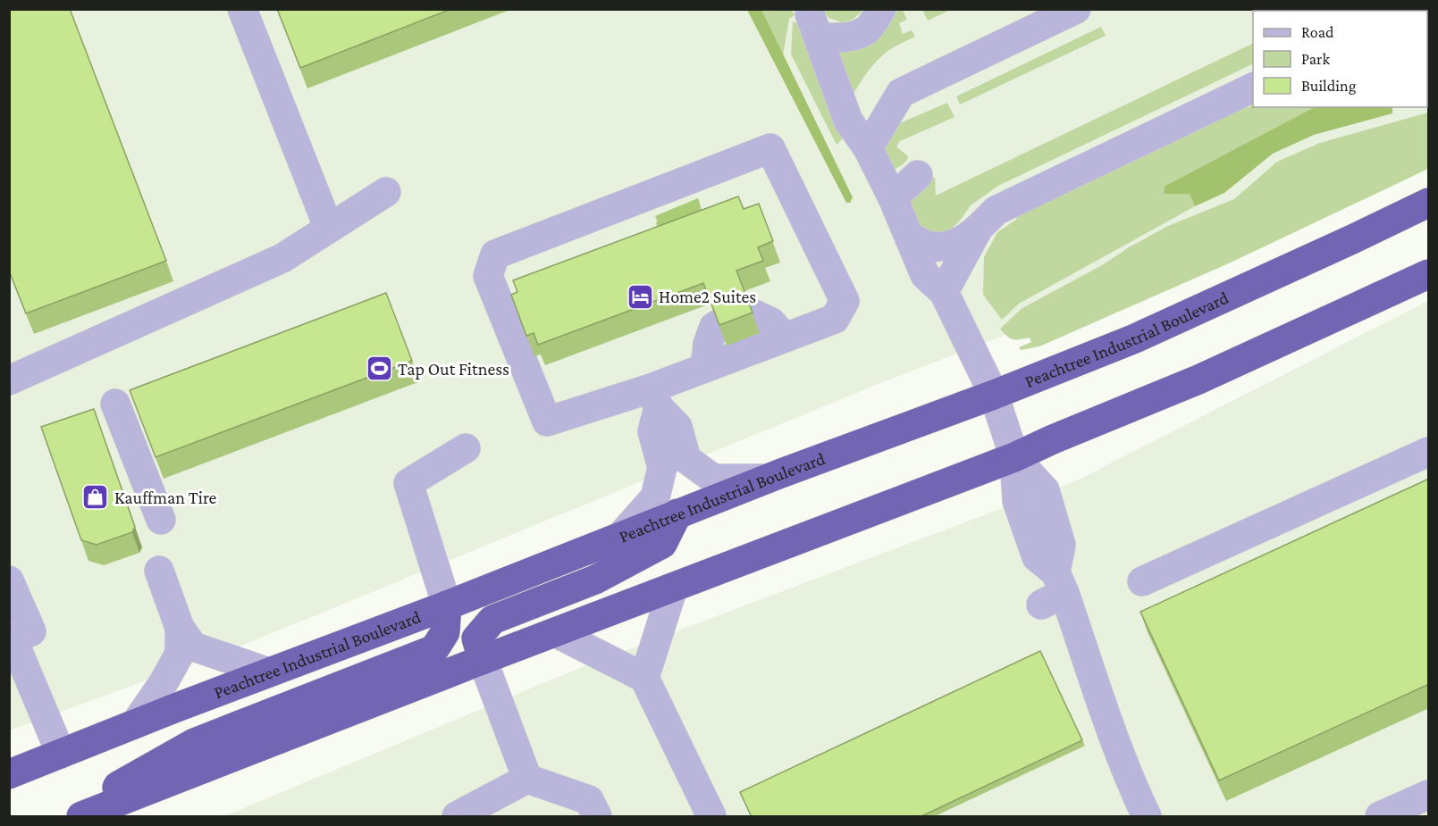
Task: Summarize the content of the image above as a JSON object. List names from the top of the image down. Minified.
{"streets":{"highway":["Peachtree Industrial Boulevard"]},"places":{"hotel":["Home2 Suites"],"sports":["Tap Out Fitness"],"shop":["Kauffman Tire"]},"legend":["Road","Park","Building"]}
